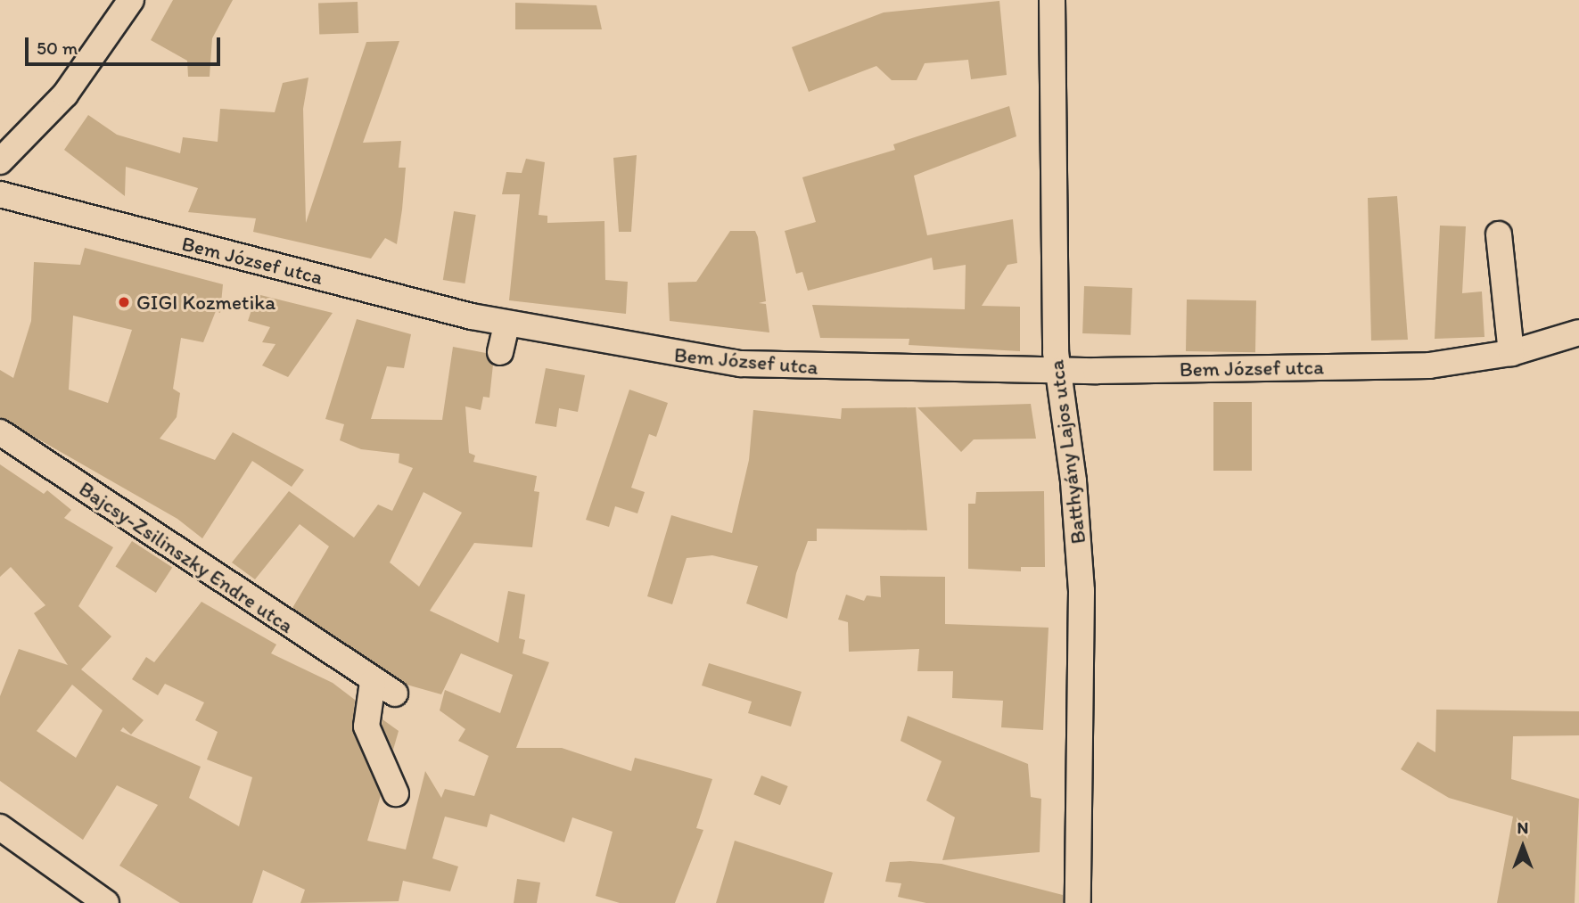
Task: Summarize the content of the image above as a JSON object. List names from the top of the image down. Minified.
{"streets":{"street":["Bem József utca","Batthyány Lajos utca","Bajcsy-Zsilinszky Endre utca"]},"crossings":[["Bem József utca","Batthyány Lajos utca"]],"places":["GIGI Kozmetika"],"scale_bar":"50 m","north":"top"}
